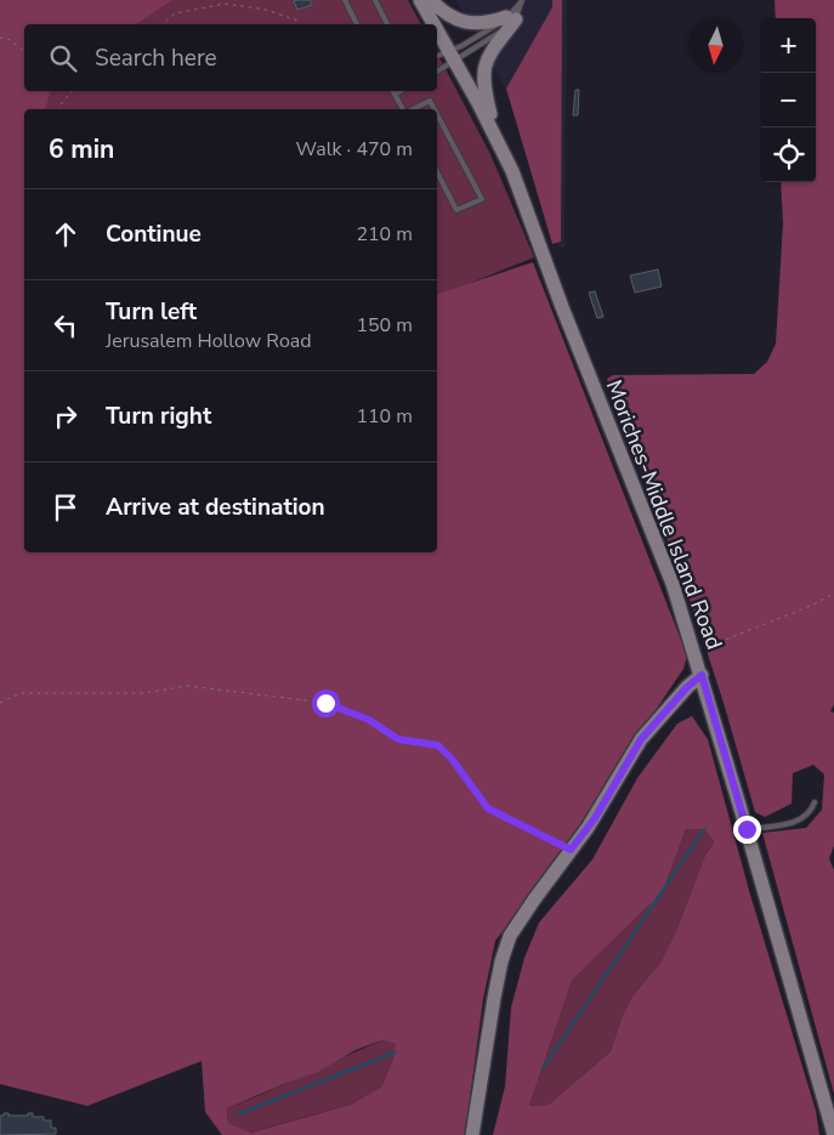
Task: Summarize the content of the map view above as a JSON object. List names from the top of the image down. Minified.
{"streets":{"main road":["Moriches-Middle Island Road"]},"north":"bottom","page":{"map_buttons":["+","−"],"search":"Search here","heading":["6 min","Walk · 470 m"],"list":[["Continue","210 m"],["Turn left","Jerusalem Hollow Road","150 m"],["Turn right","110 m"],"Arrive at destination"]}}
